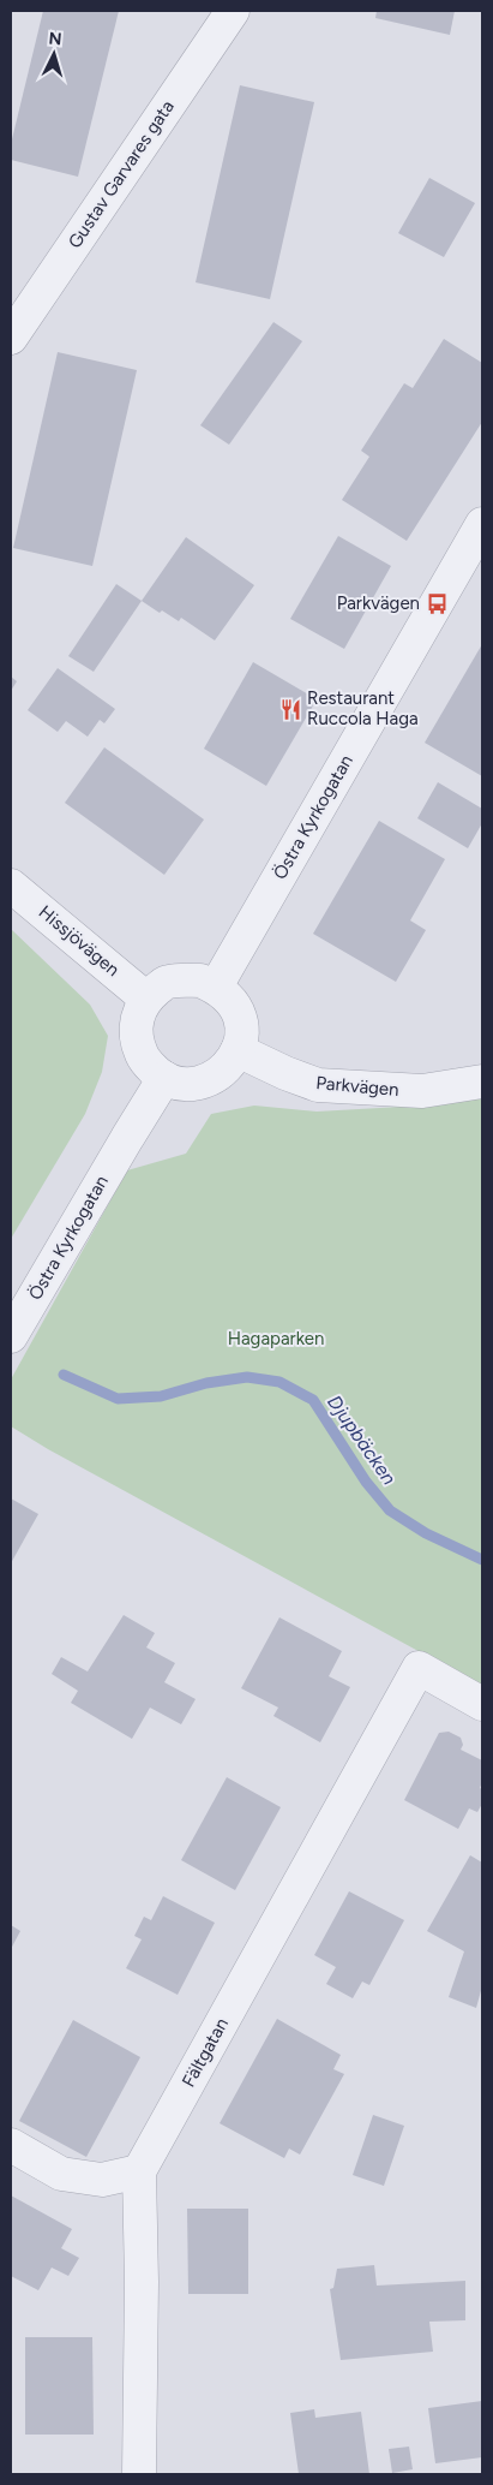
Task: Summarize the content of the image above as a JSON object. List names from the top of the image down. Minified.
{"streets":{"street":["Gustav Garvares gata","Östra Kyrkogatan","Hissjövägen","Parkvägen","Fältgatan"]},"crossings":[["Östra Kyrkogatan","Hissjövägen"],["Östra Kyrkogatan","Parkvägen"],["Hissjövägen","Parkvägen"]],"water":["Djupbäcken"],"parks":["Hagaparken"],"places":{"bus stop":["Parkvägen"],"restaurant":["Restaurant Ruccola Haga"]},"north":"top"}
